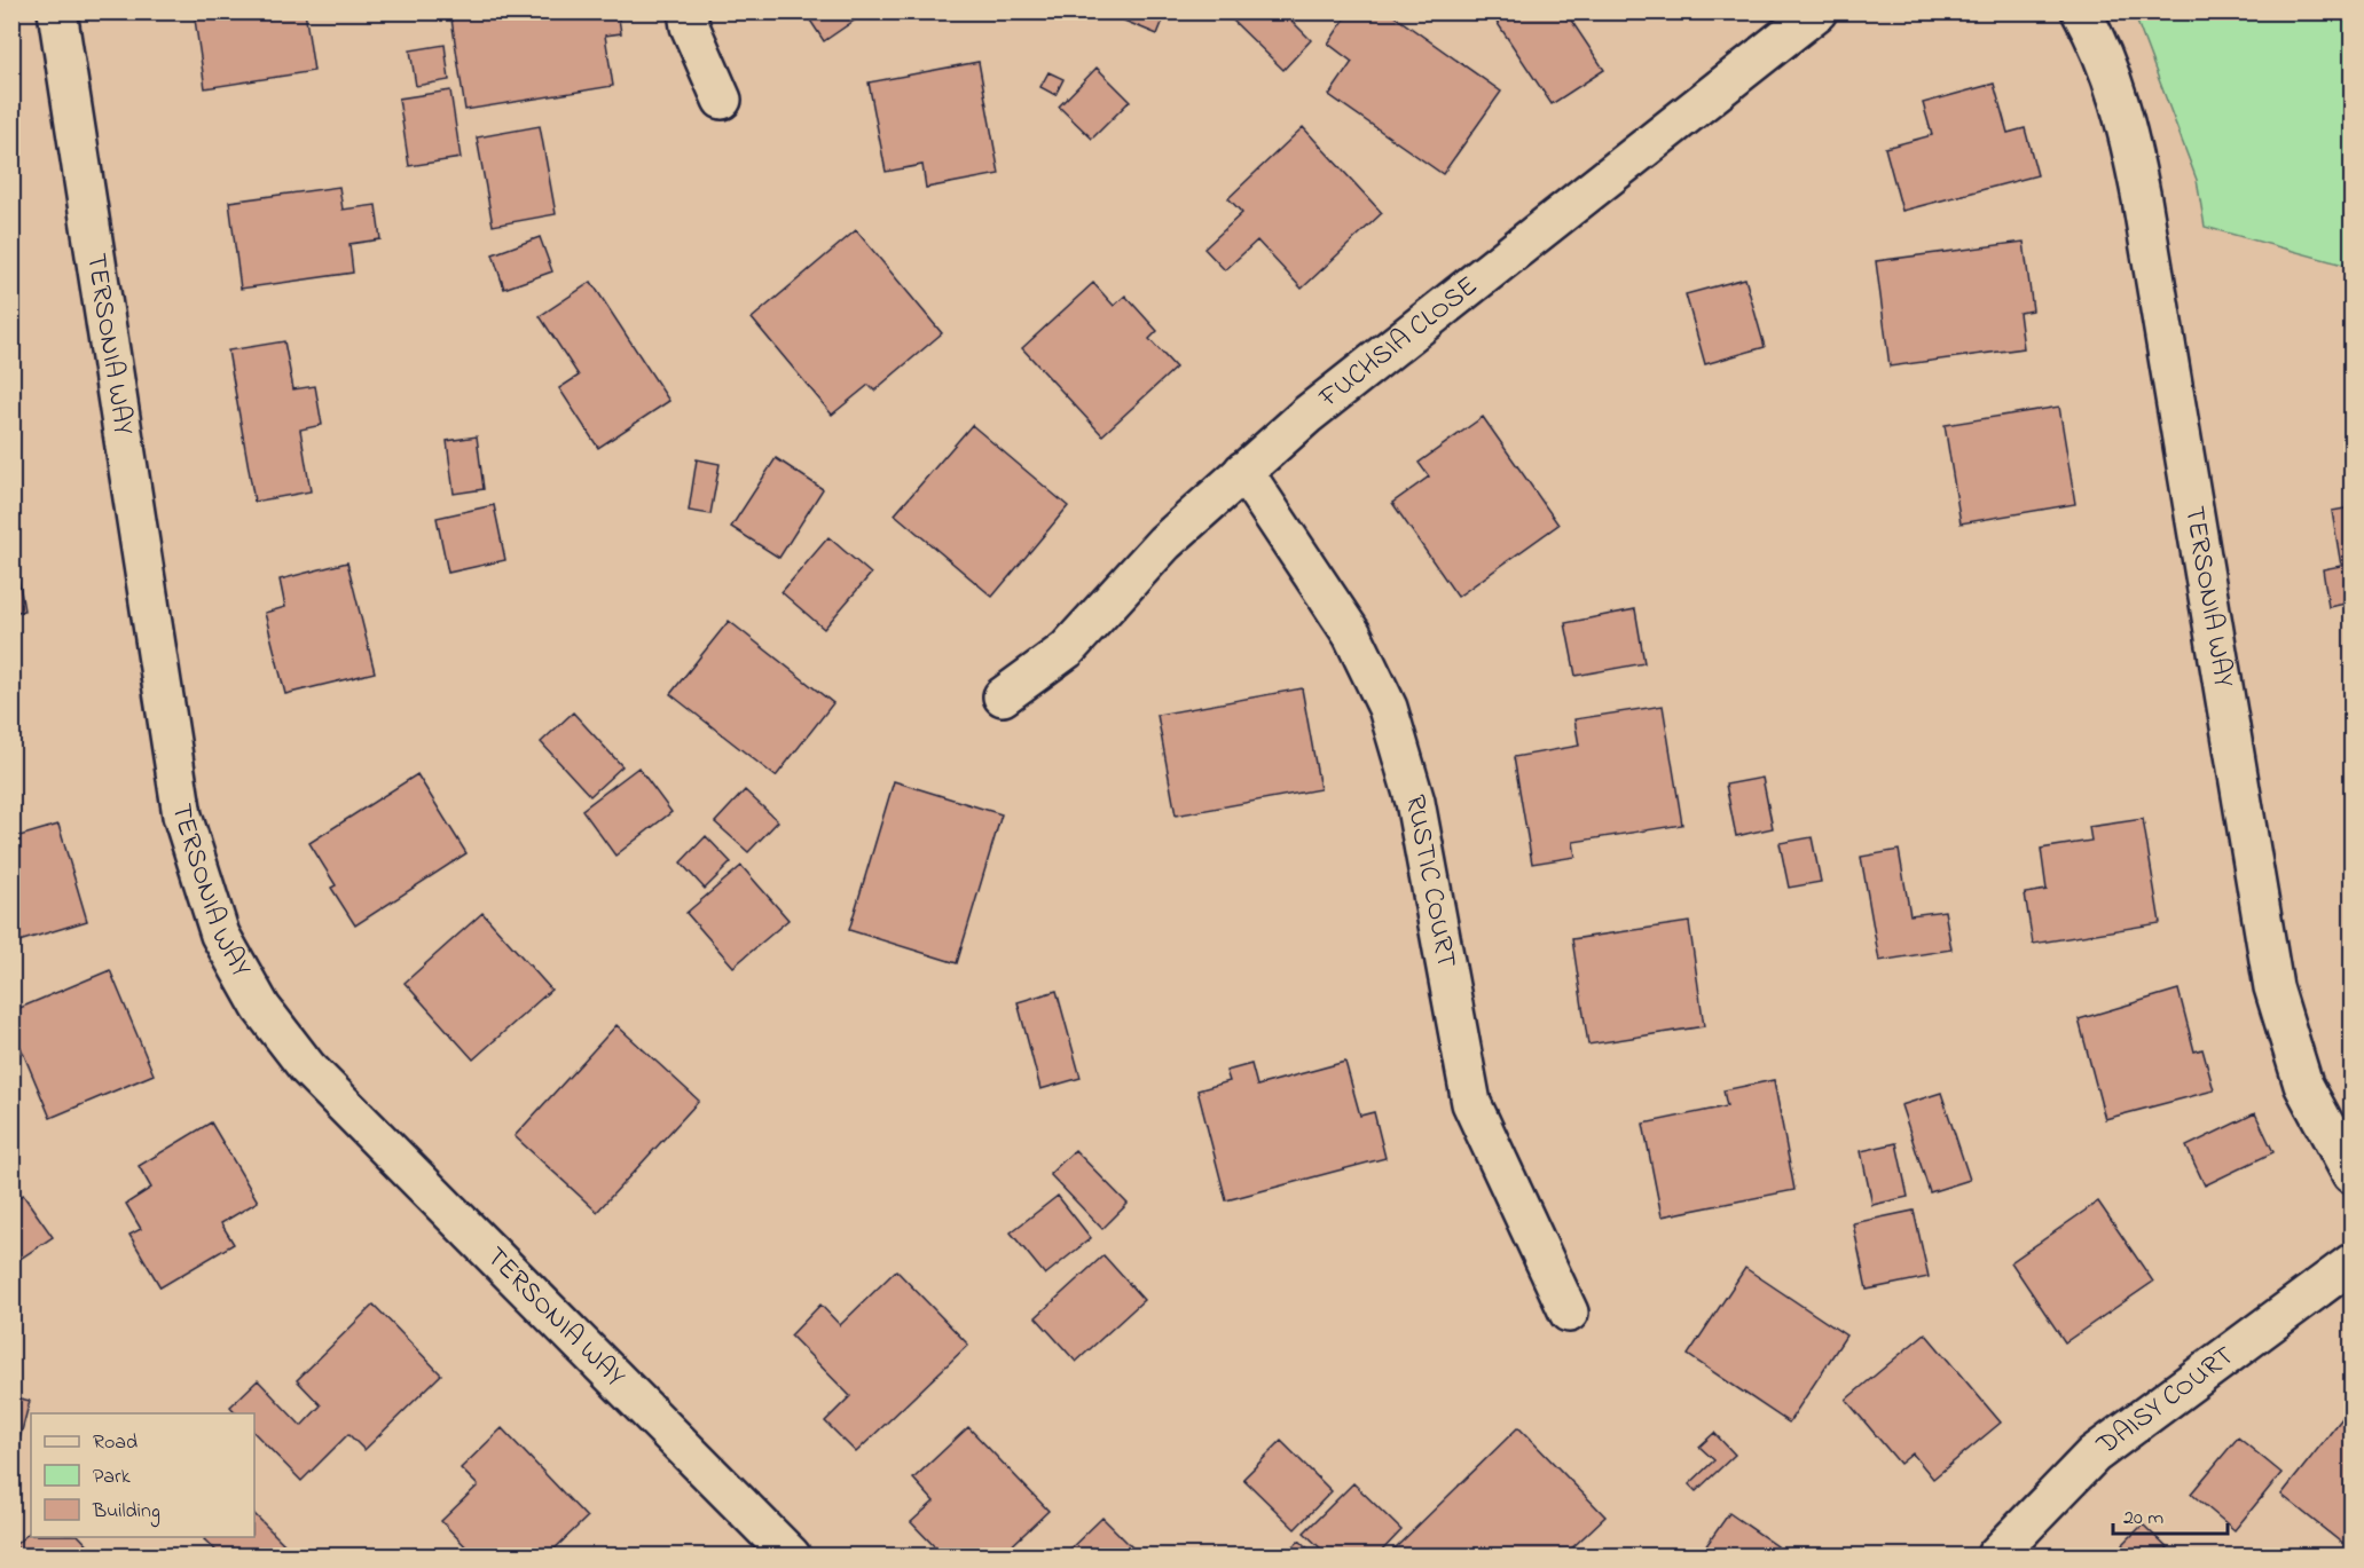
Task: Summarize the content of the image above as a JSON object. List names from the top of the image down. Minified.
{"streets":{"street":["FUCHSIA CLOSE","TERSONIA WAY","RUSTIC COURT","DAISY COURT"]},"crossings":[["FUCHSIA CLOSE","RUSTIC COURT"]],"legend":["Road","Park","Building"],"scale_bar":"20 m"}
